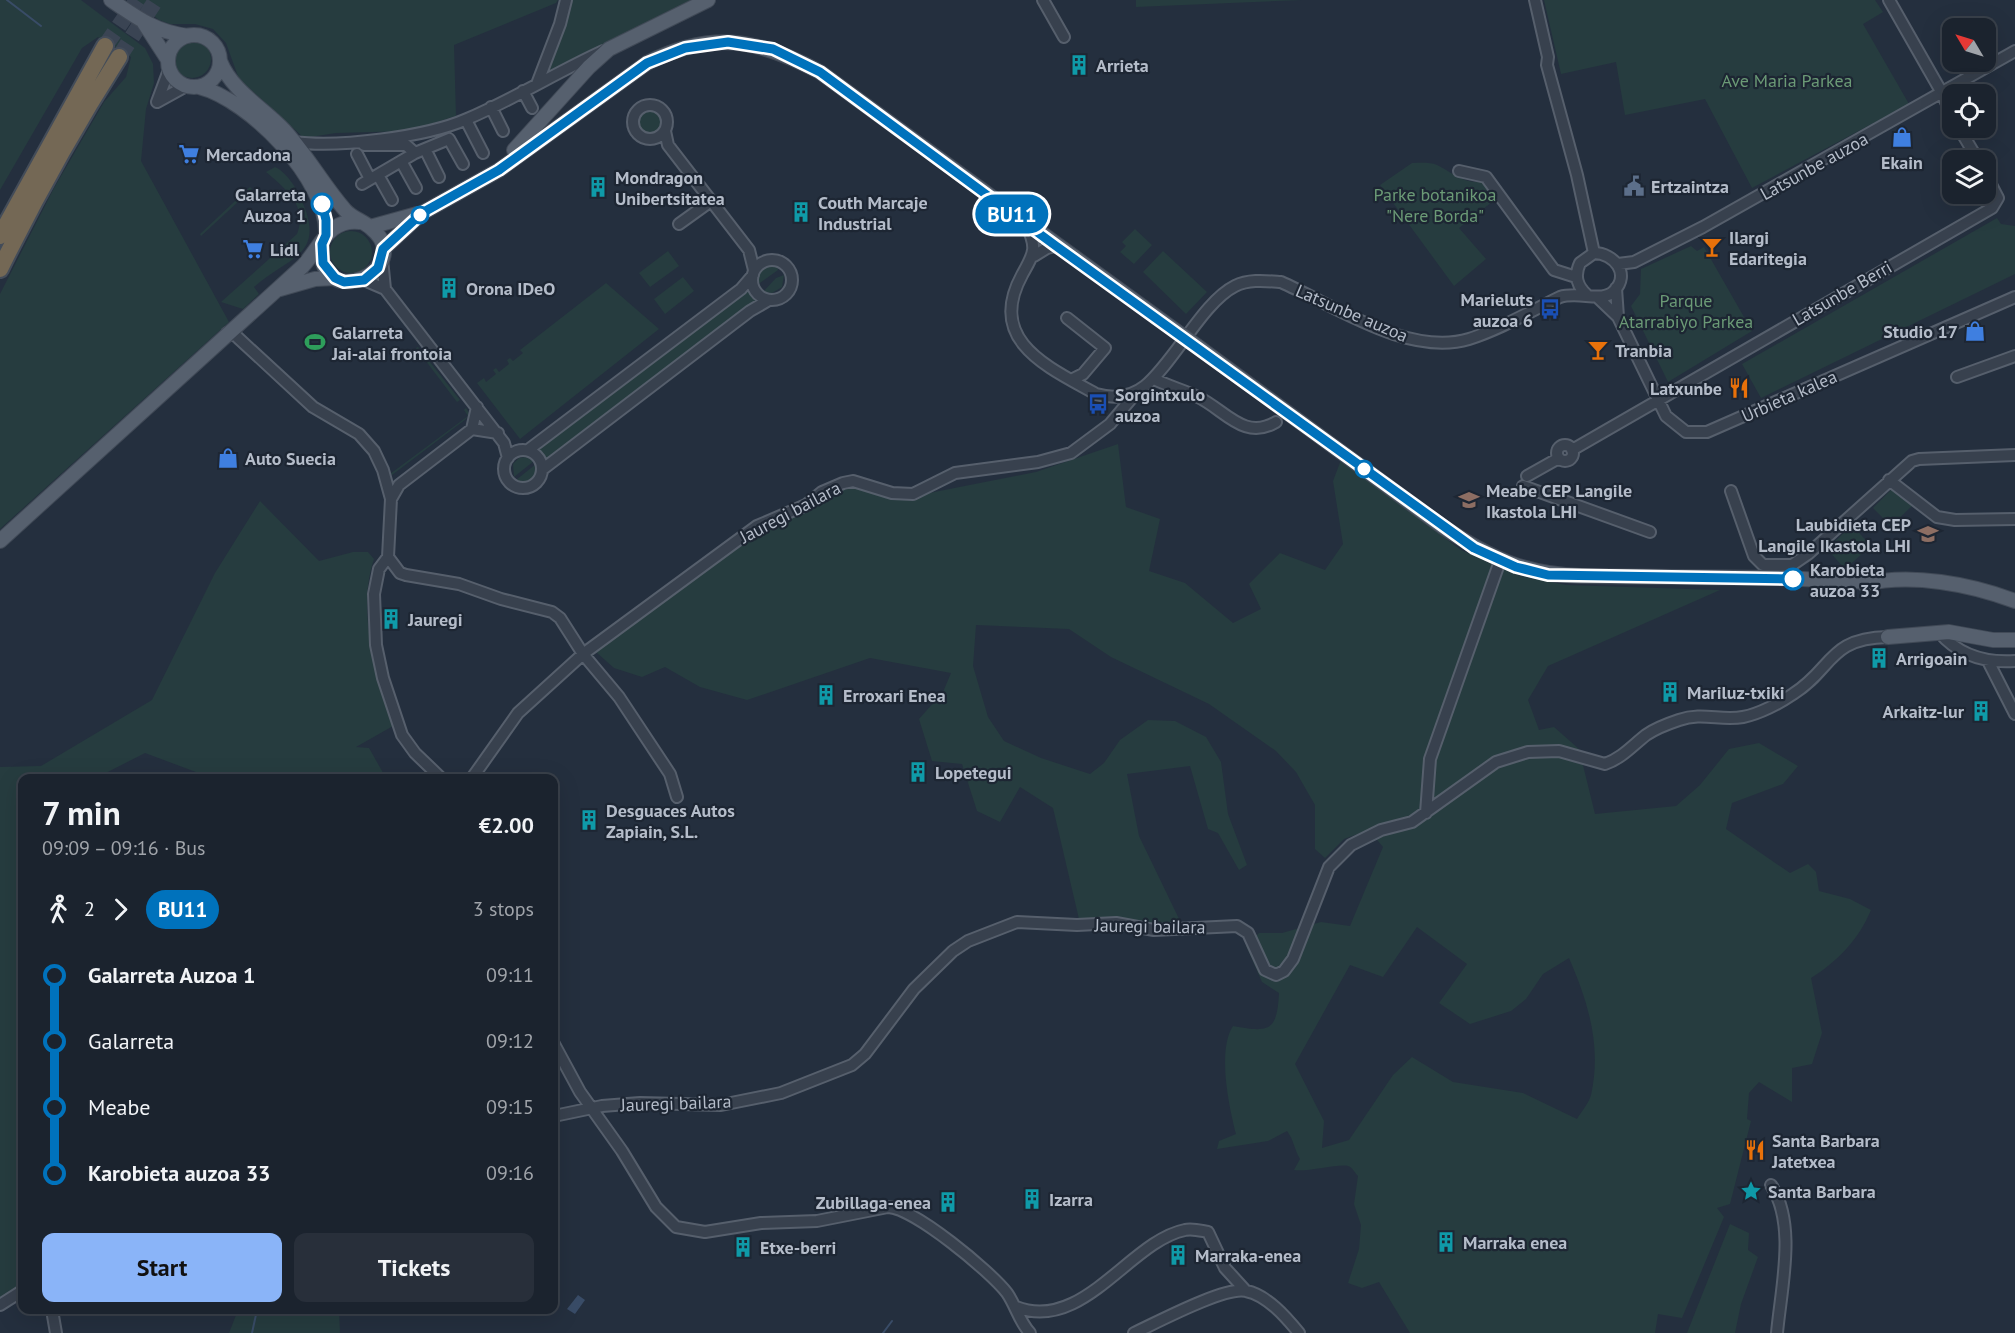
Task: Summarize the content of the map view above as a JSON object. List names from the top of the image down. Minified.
{"streets":{"street":["Latsunbe auzoa","Latsunbe Berri","Urbieta kalea","Jauregi bailara"]},"crossings":[["Latsunbe auzoa","Urbieta kalea"],["Latsunbe auzoa","Jauregi bailara"],["Latsunbe Berri","Urbieta kalea"]],"parks":["Ave Maria Parkea","Parke botanikoa \"Nere Borda\"","Parque Atarrabiyo Parkea"],"places":{"building":["Arrieta","Mondragon Unibertsitatea","Couth Marcaje Industrial","Orona IDeO","Jauregi","Arrigoain","Mariluz-txiki","Erroxari Enea","Arkaitz-lur","Lopetegui","Desguaces Autos Zapiain, S.L.","Izarra","Zubillaga-enea","Marraka enea","Etxe-berri","Marraka-enea"],"shop":["Ekain","Studio 17","Auto Suecia"],"supermarket":["Mercadona","Lidl"],"public building":["Ertzaintza"],"other":["Galarreta Auzoa 1","Karobieta auzoa 33"],"bar":["Ilargi Edaritegia","Tranbia"],"bus stop":["Marieluts auzoa 6","Sorgintxulo auzoa"],"sports":["Galarreta Jai-alai frontoia"],"restaurant":["Latxunbe","Santa Barbara Jatetxea"],"school or university":["Meabe CEP Langile Ikastola LHI","Laubidieta CEP Langile Ikastola LHI"],"place":["Santa Barbara"]},"lines":["bus line BU11"],"north":"top left","page":{"on_map":"BU11","heading":["7 min","09:09 – 09:16 · Bus","€2.00"],"legs":["2","BU11","3 stops"],"list":[{"name":"Galarreta Auzoa 1","value":"09:11"},{"name":"Galarreta","value":"09:12"},{"name":"Meabe","value":"09:15"},{"name":"Karobieta auzoa 33","value":"09:16"}],"buttons":["Start","Tickets"]}}
